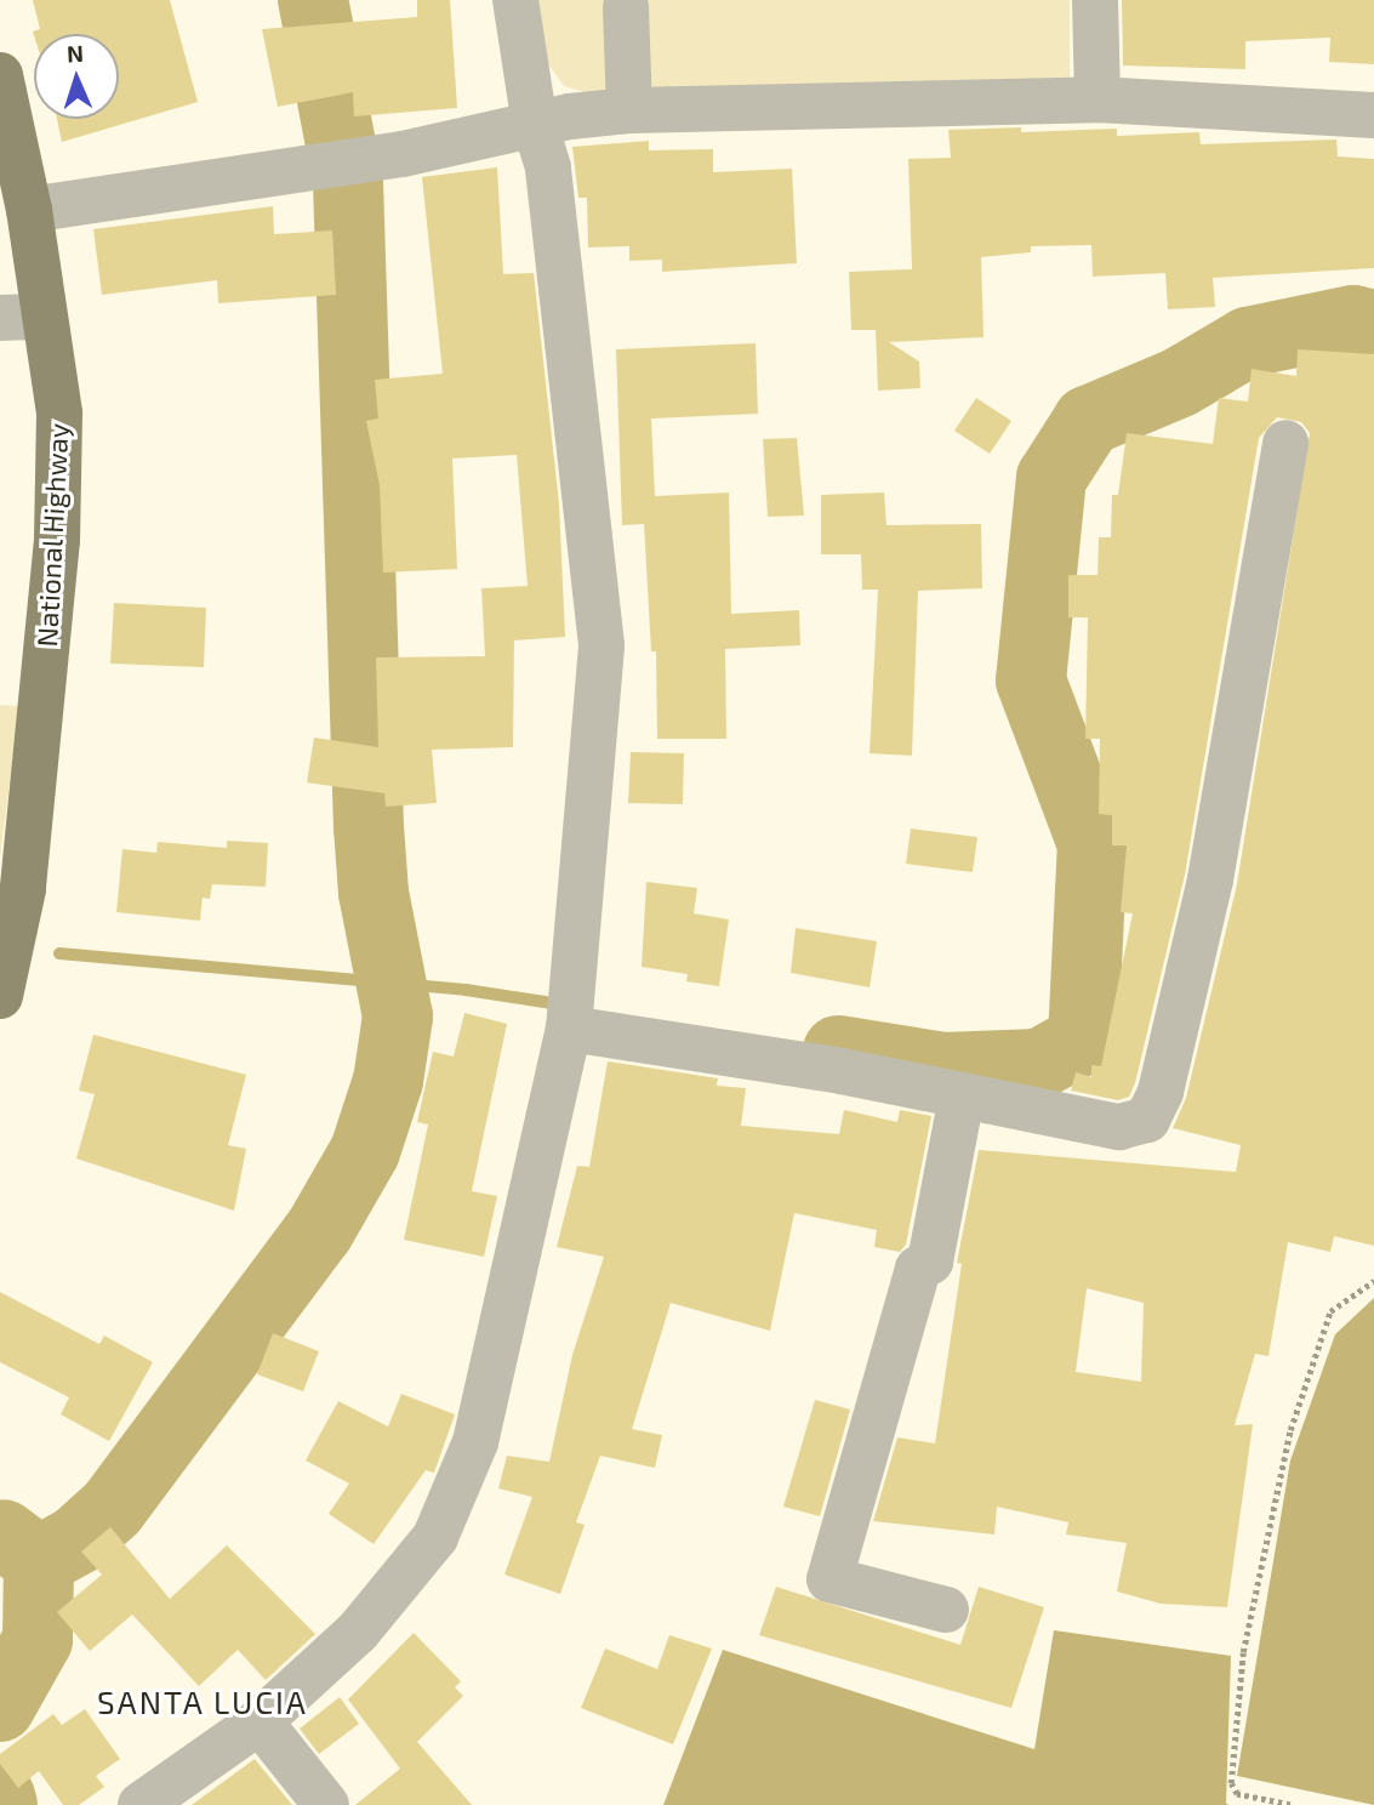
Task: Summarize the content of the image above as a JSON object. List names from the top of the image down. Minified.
{"streets":{"main road":["National Highway"]},"districts":["SANTA LUCIA"],"north":"top"}
